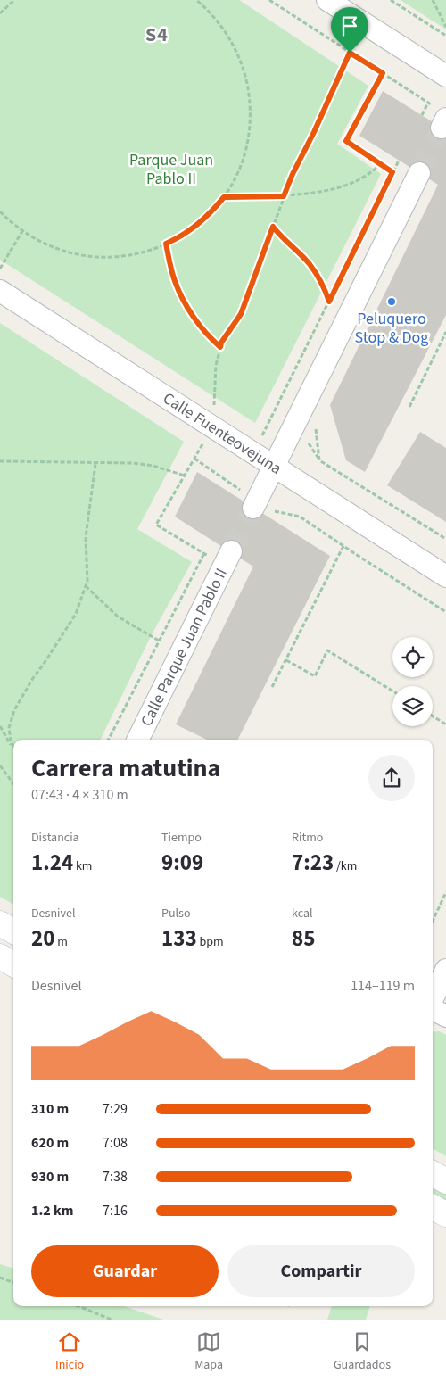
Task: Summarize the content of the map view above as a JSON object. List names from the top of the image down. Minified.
{"streets":{"street":["Calle Fuenteovejuna","Calle Parque Juan Pablo II"]},"districts":["S4"],"parks":["Parque Juan Pablo II"],"places":["Peluquero Stop & Dog"],"page":{"heading":["Carrera matutina","07:43 · 4 × 310 m"],"stats":[["Distancia","1.24 km"],["Tiempo","9:09"],["Ritmo","7:23 /km"],["Desnivel","20 m"],["Pulso","133 bpm"],["kcal","85"]],"chart":["Desnivel","114–119 m"],"list":[{"name":"310 m","note":"7:29"},{"name":"620 m","note":"7:08"},{"name":"930 m","note":"7:38"},{"name":"1.2 km","note":"7:16"}],"buttons":["Guardar","Compartir"],"tabs":["Inicio","Mapa","Guardados"]}}
